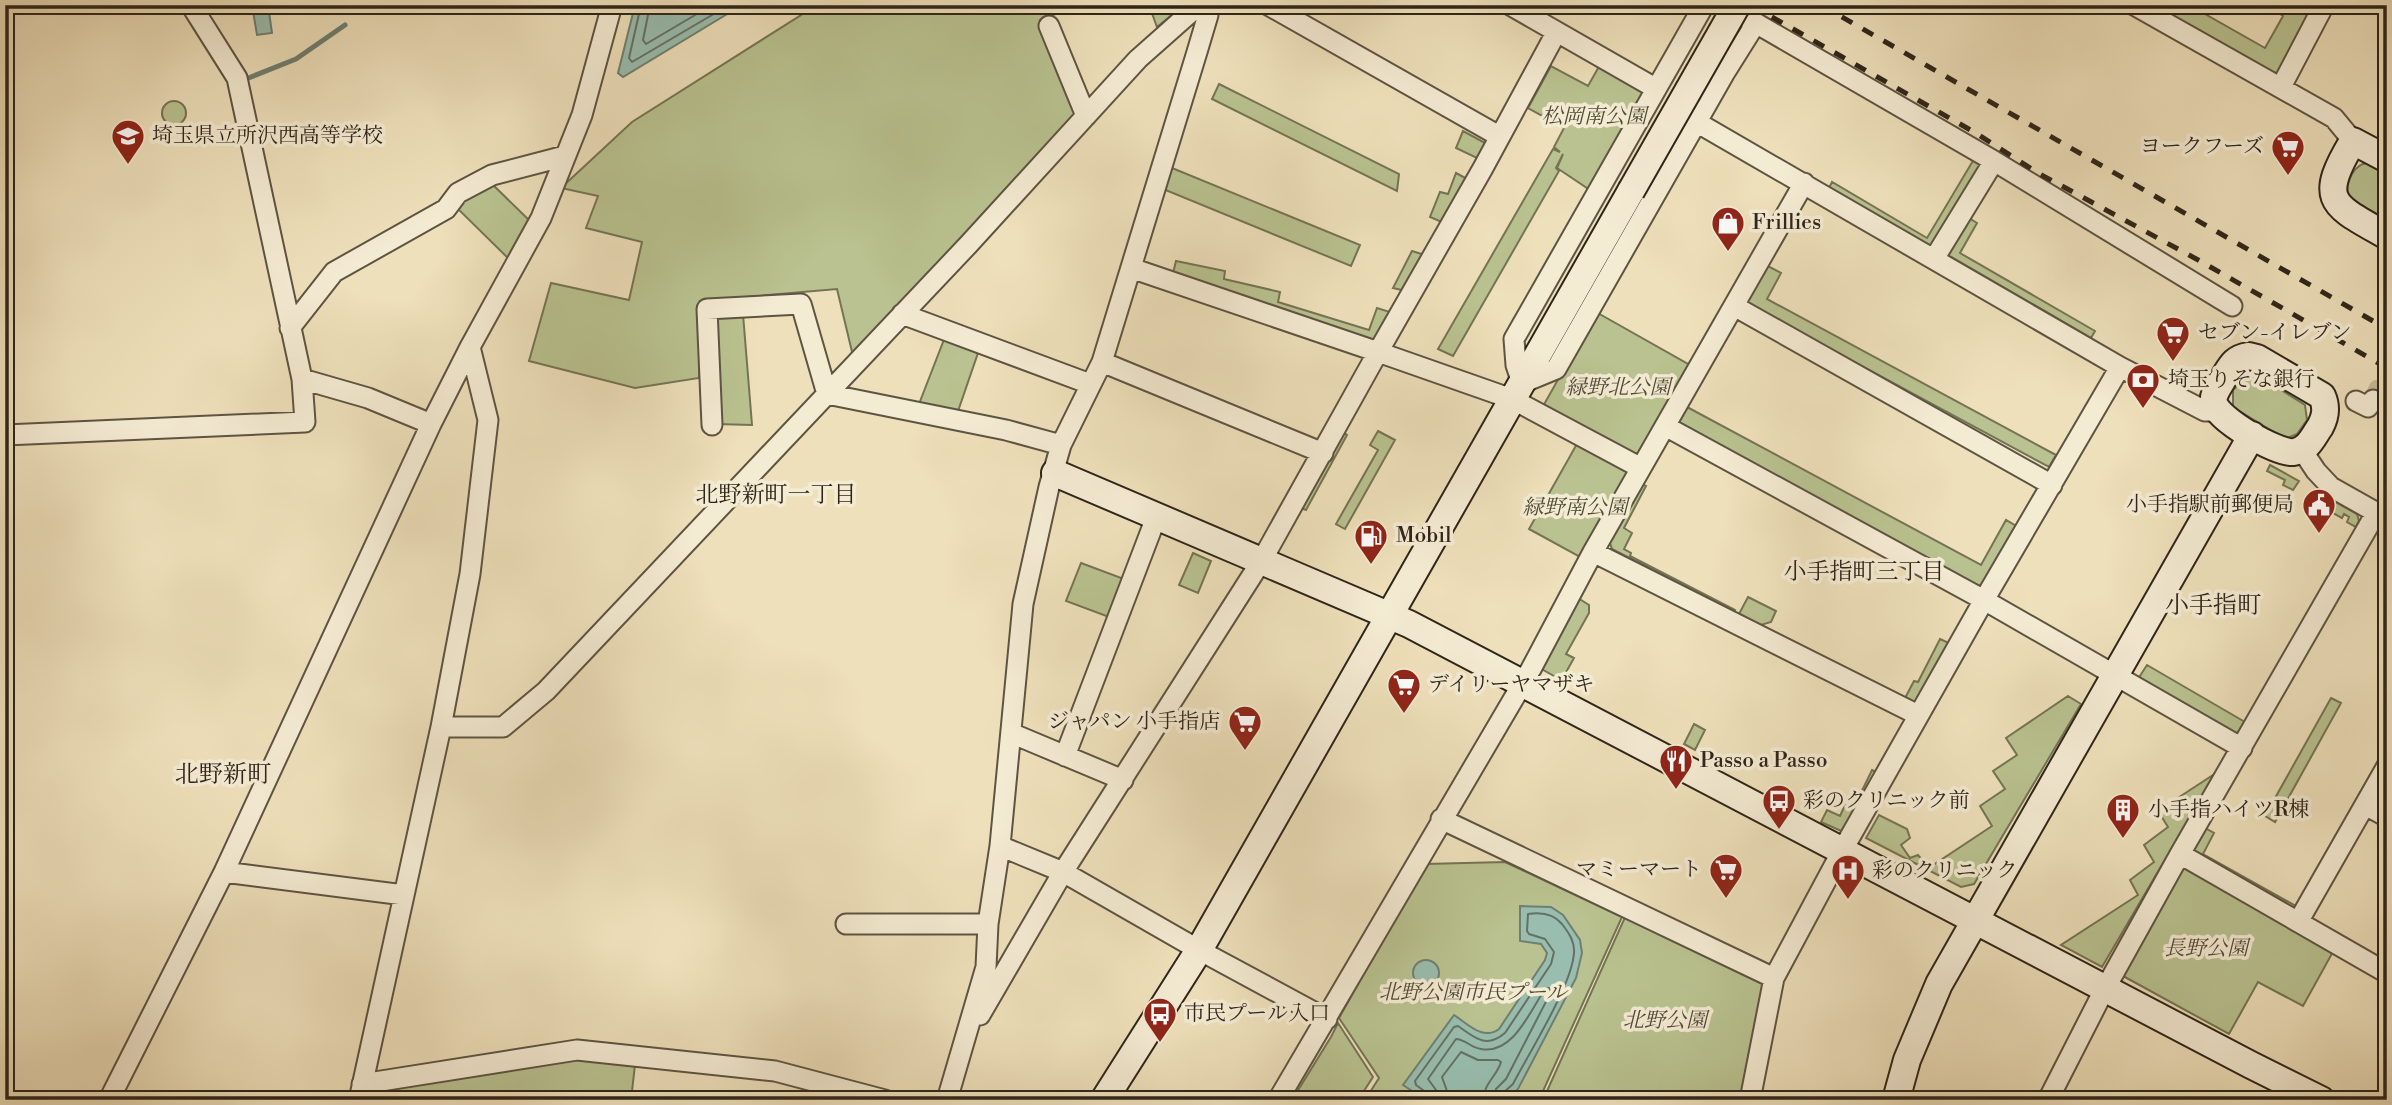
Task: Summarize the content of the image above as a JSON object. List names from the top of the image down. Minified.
{"districts":["北野新町一丁目","小手指町三丁目","小手指町","北野新町"],"parks":["松岡南公園","緑野北公園","緑野南公園","長野公園","北野公園市民プール","北野公園"],"places":{"school or university":["埼玉県立所沢西高等学校"],"supermarket":["ヨークフーズ","セブン-イレブン","デイリーヤマザキ","ジャパン 小手指店","マミーマート"],"shop":["Frillies"],"bank":["埼玉りそな銀行"],"public building":["小手指駅前郵便局"],"fuel station":["Mobil"],"restaurant":["Passo a Passo"],"bus stop":["彩のクリニック前","市民プール入口"],"building":["小手指ハイツR棟"],"hospital":["彩のクリニック"]}}
